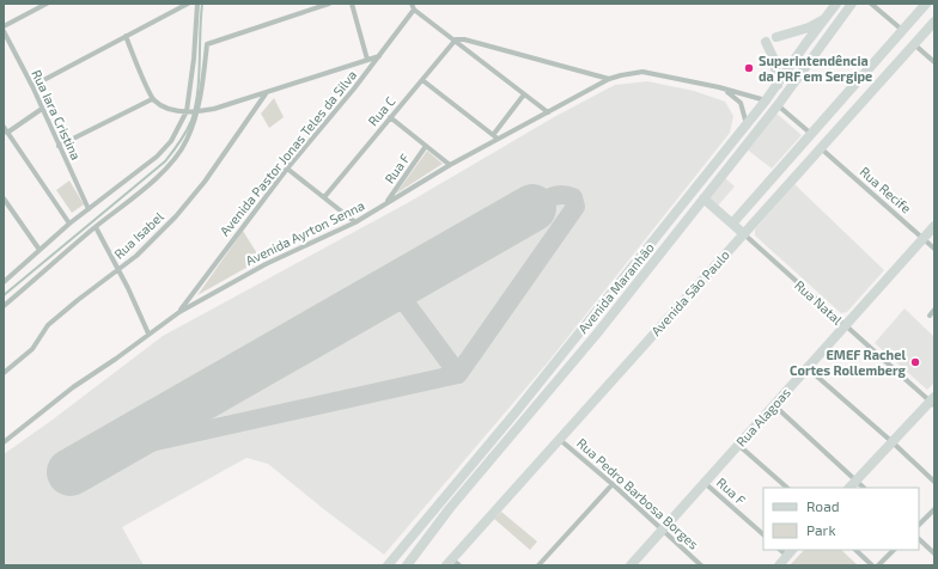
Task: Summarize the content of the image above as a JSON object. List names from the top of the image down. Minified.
{"streets":{"main road":["Avenida Maranhão","Avenida São Paulo","Rua Natal","Rua Alagoas"],"street":["Rua C","Rua Iara Cristina","Avenida Pastor Jonas Teles da Silva","Rua F","Rua Recife","Avenida Ayrton Senna","Rua Isabel","Rua Pedro Barbosa Borges"]},"crossings":[["Avenida Pastor Jonas Teles da Silva","Avenida Ayrton Senna"],["Rua F","Avenida Ayrton Senna"],["Rua F","Rua Alagoas"],["Rua Recife","Avenida São Paulo"],["Rua Recife","Rua Alagoas"],["Avenida Ayrton Senna","Avenida Maranhão"],["Avenida Maranhão","Rua Natal"],["Avenida São Paulo","Rua Natal"],["Avenida São Paulo","Rua Pedro Barbosa Borges"],["Rua Natal","Rua Alagoas"],["Rua Alagoas","Rua Pedro Barbosa Borges"]],"places":["Superintendência da PRF em Sergipe","EMEF Rachel Cortes Rollemberg"],"legend":["Road","Park"]}
